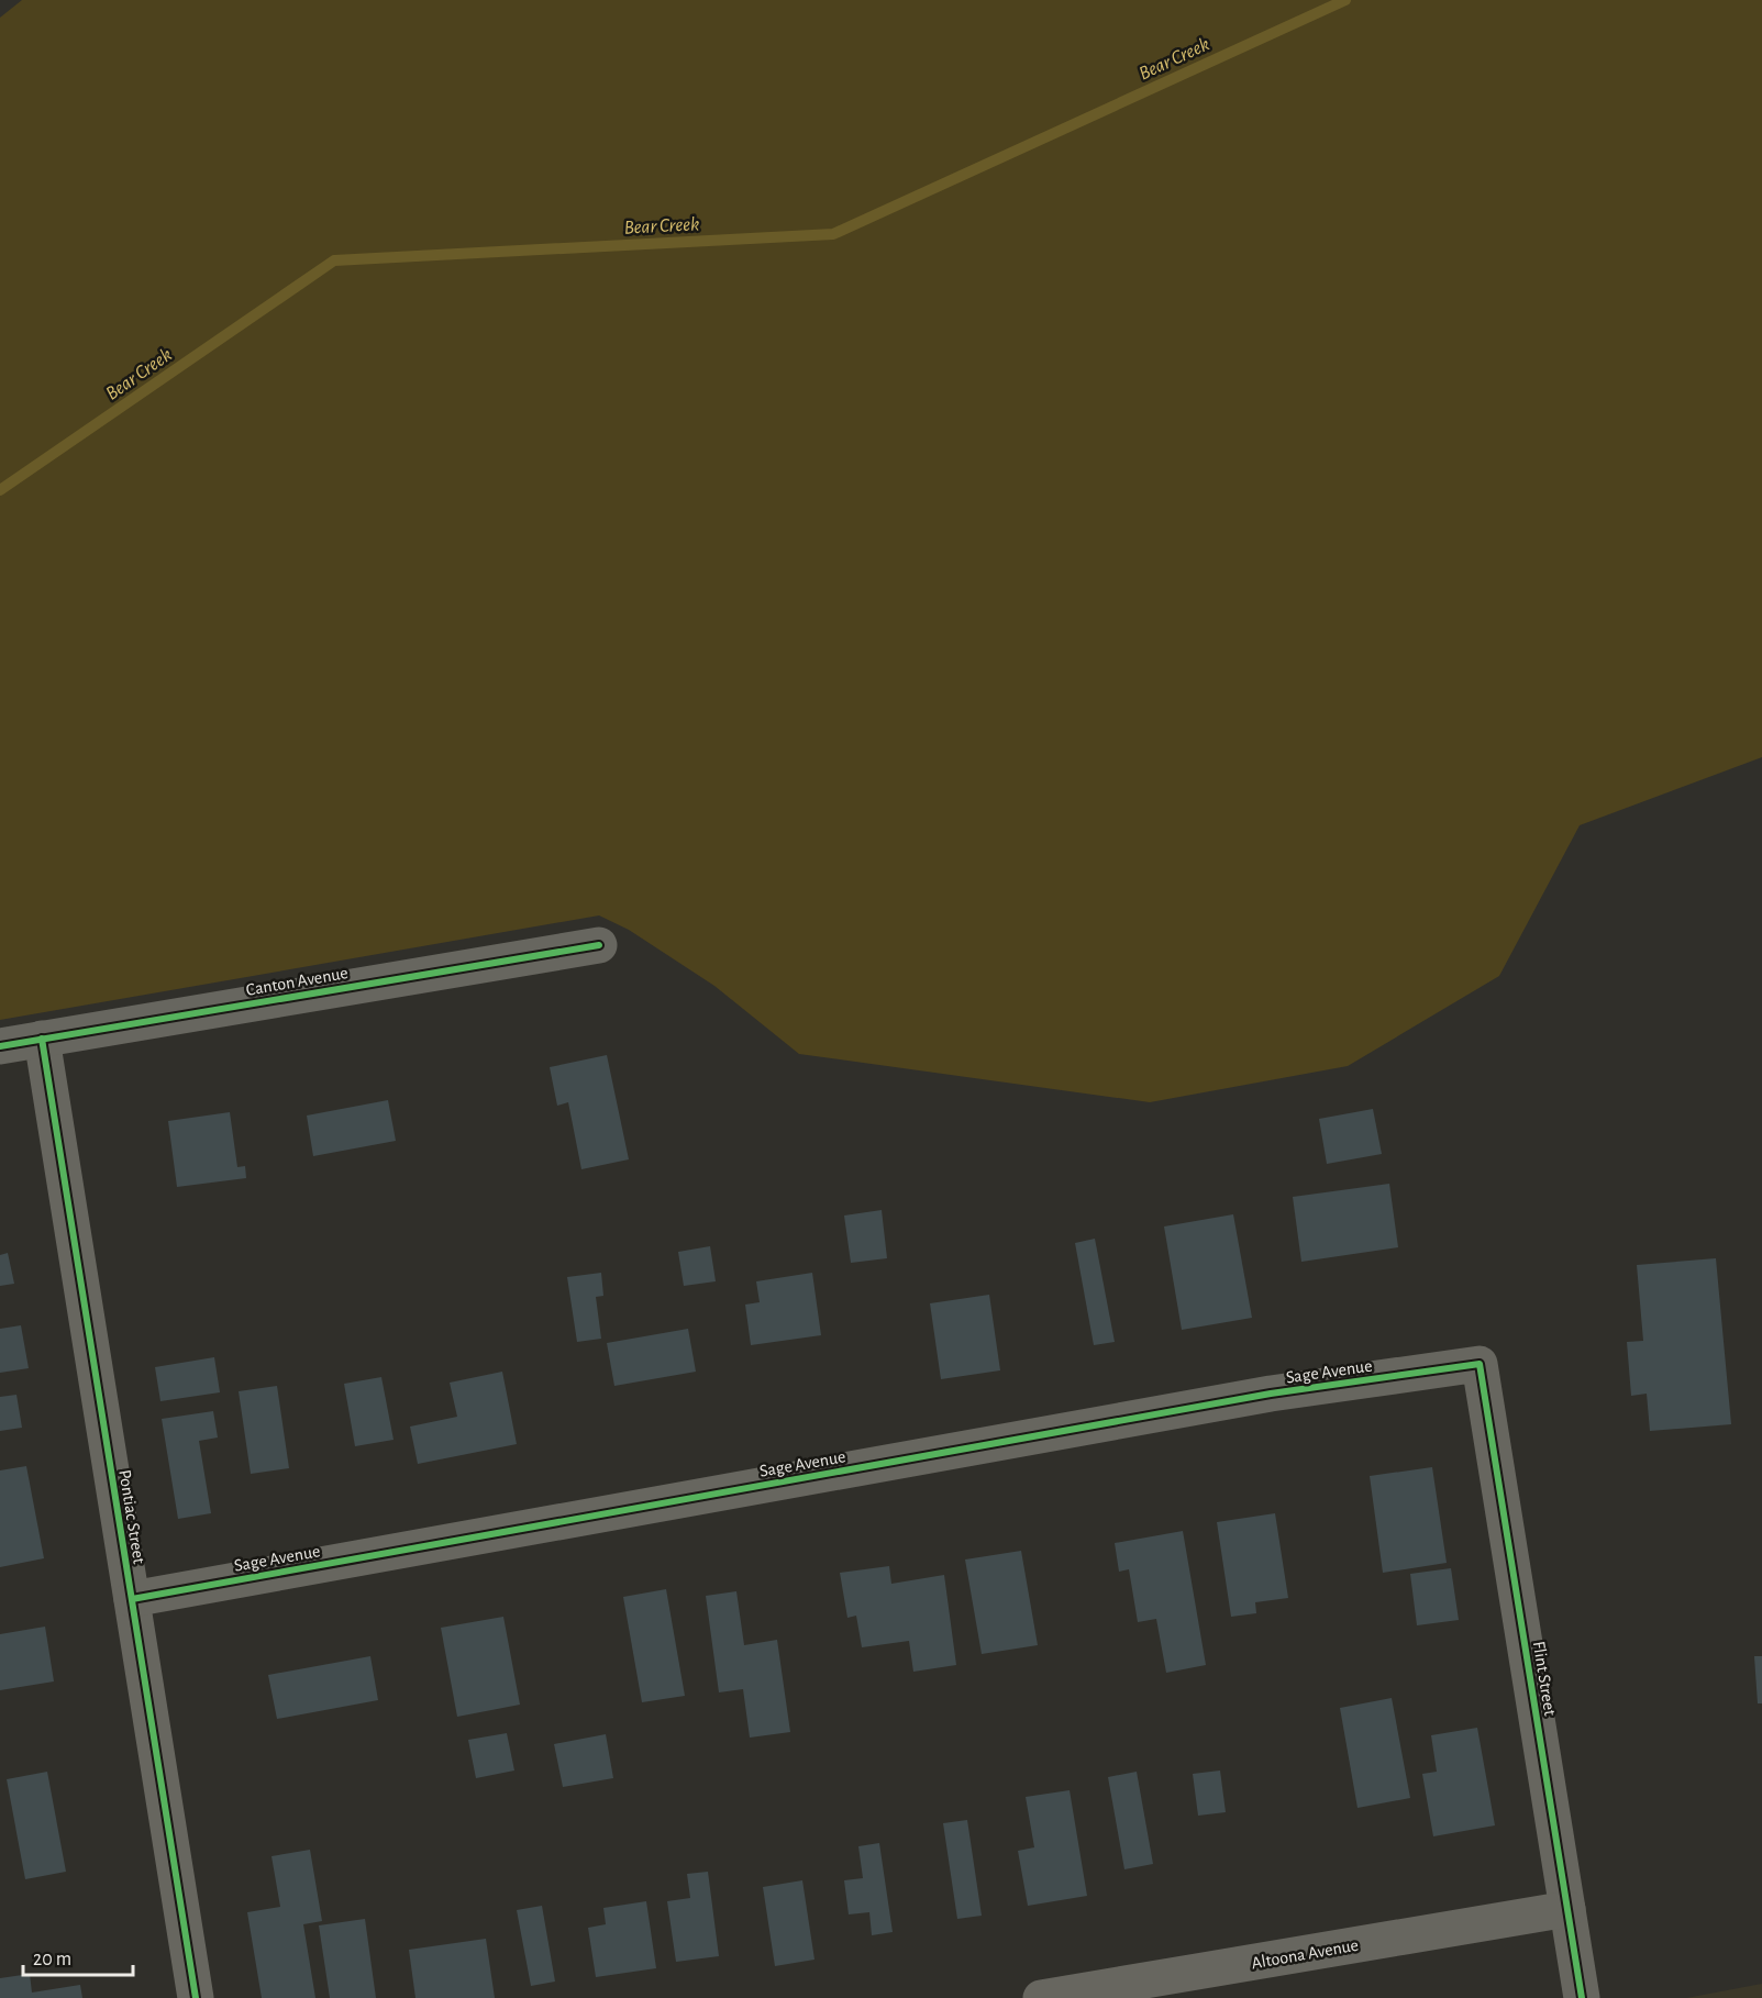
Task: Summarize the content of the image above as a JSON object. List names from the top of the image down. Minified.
{"streets":{"street":["Canton Avenue","Sage Avenue","Pontiac Street","Flint Street","Altoona Avenue"]},"crossings":[["Canton Avenue","Pontiac Street"],["Sage Avenue","Pontiac Street"],["Sage Avenue","Flint Street"],["Flint Street","Altoona Avenue"]],"water":["Bear Creek"],"scale_bar":"20 m"}
